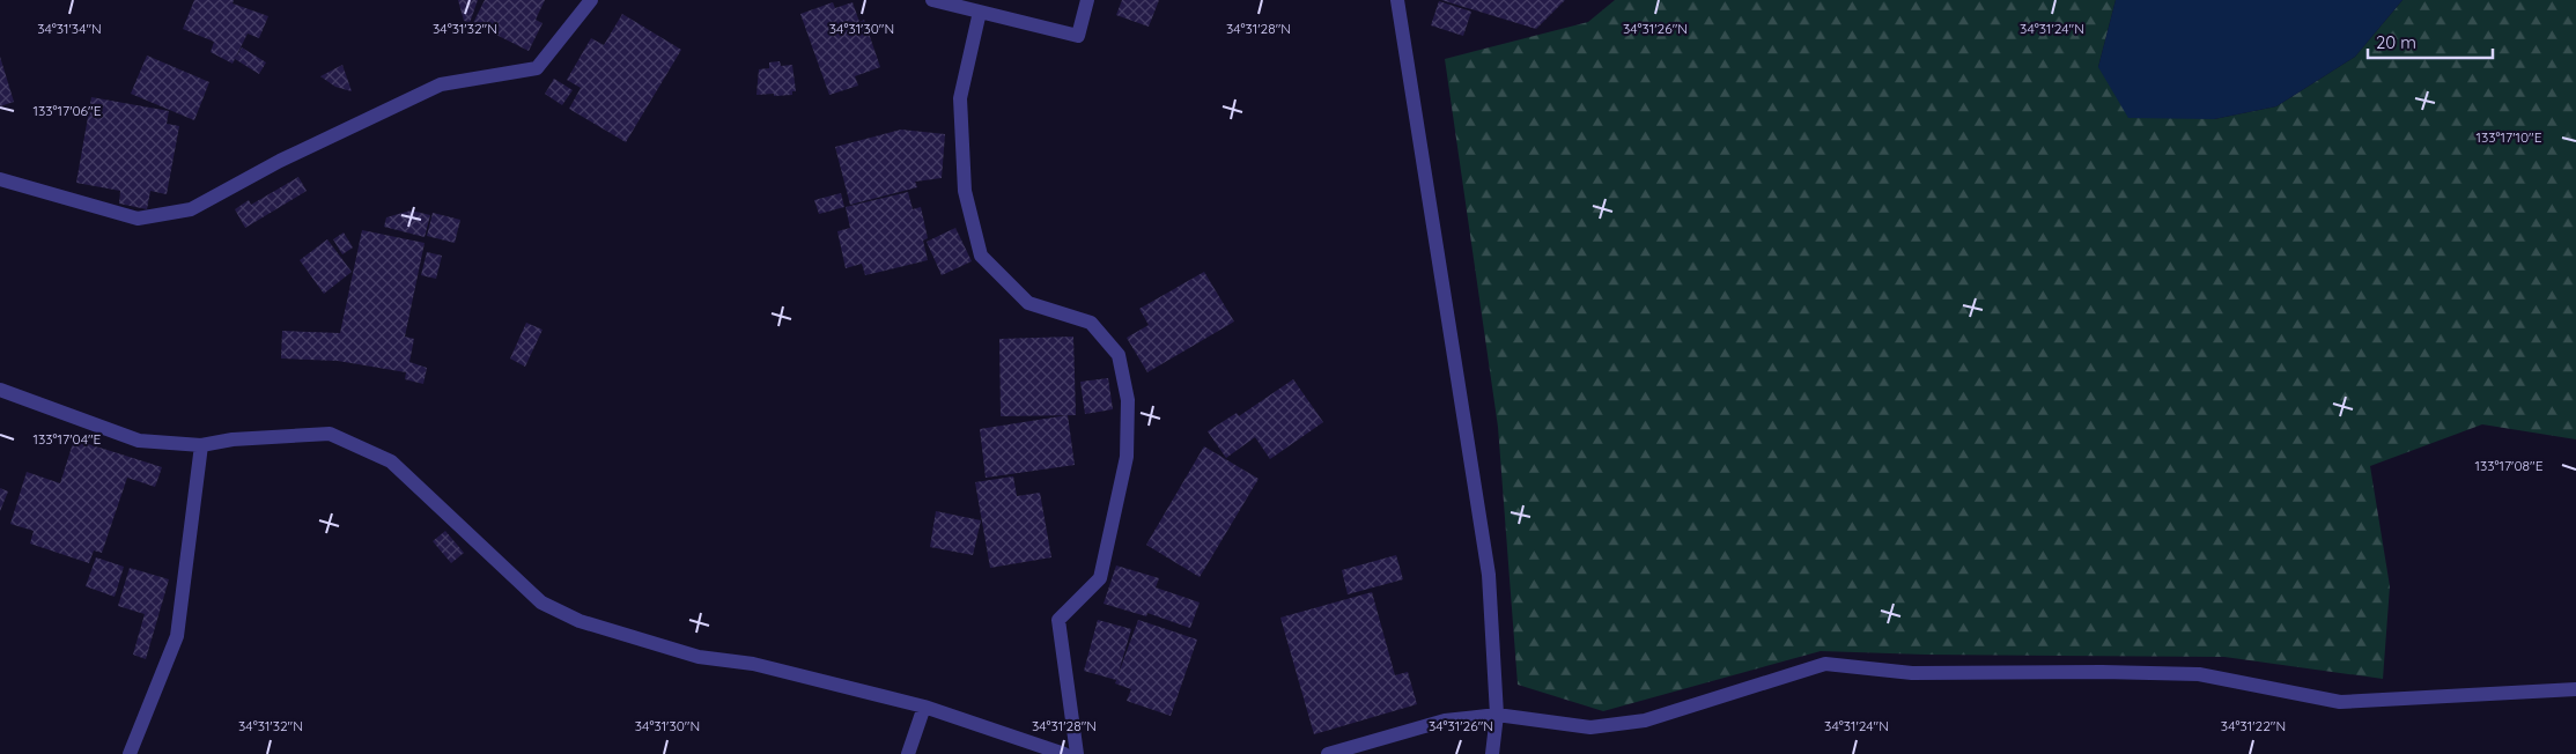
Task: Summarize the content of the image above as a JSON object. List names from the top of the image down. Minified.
{"scale_bar":"20 m","coordinates":["34°31'28\"N","34°31'34\"N","34°31'32\"N","34°31'30\"N","34°31'26\"N","34°31'24\"N","133°17'06\"E","133°17'10\"E","133°17'04\"E","133°17'08\"E","34°31'22\"N"]}
